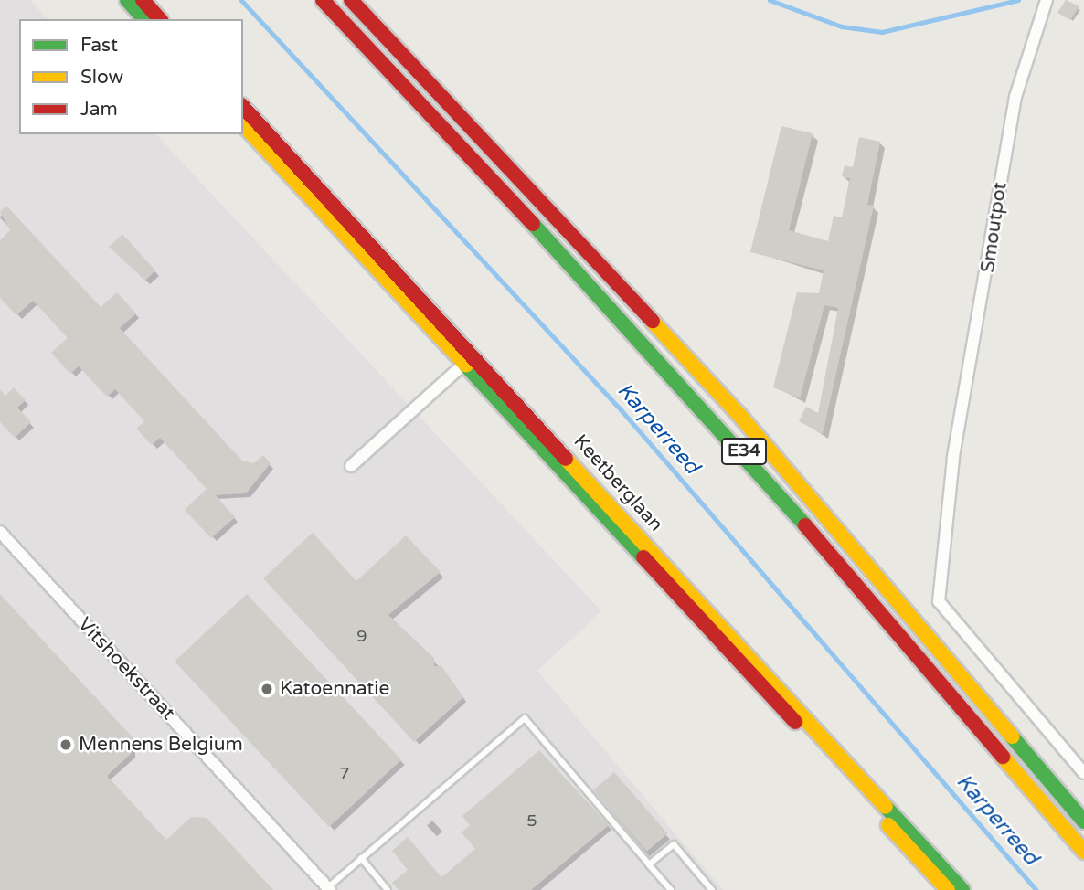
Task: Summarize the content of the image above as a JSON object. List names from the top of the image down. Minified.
{"streets":{"main road":["E34","Keetberglaan"],"street":["Smoutpot","Vitshoekstraat"]},"water":["Karperreed"],"places":["Katoennatie","Mennens Belgium"],"house_numbers":["9","7","5"],"legend":["Fast","Slow","Jam"]}
